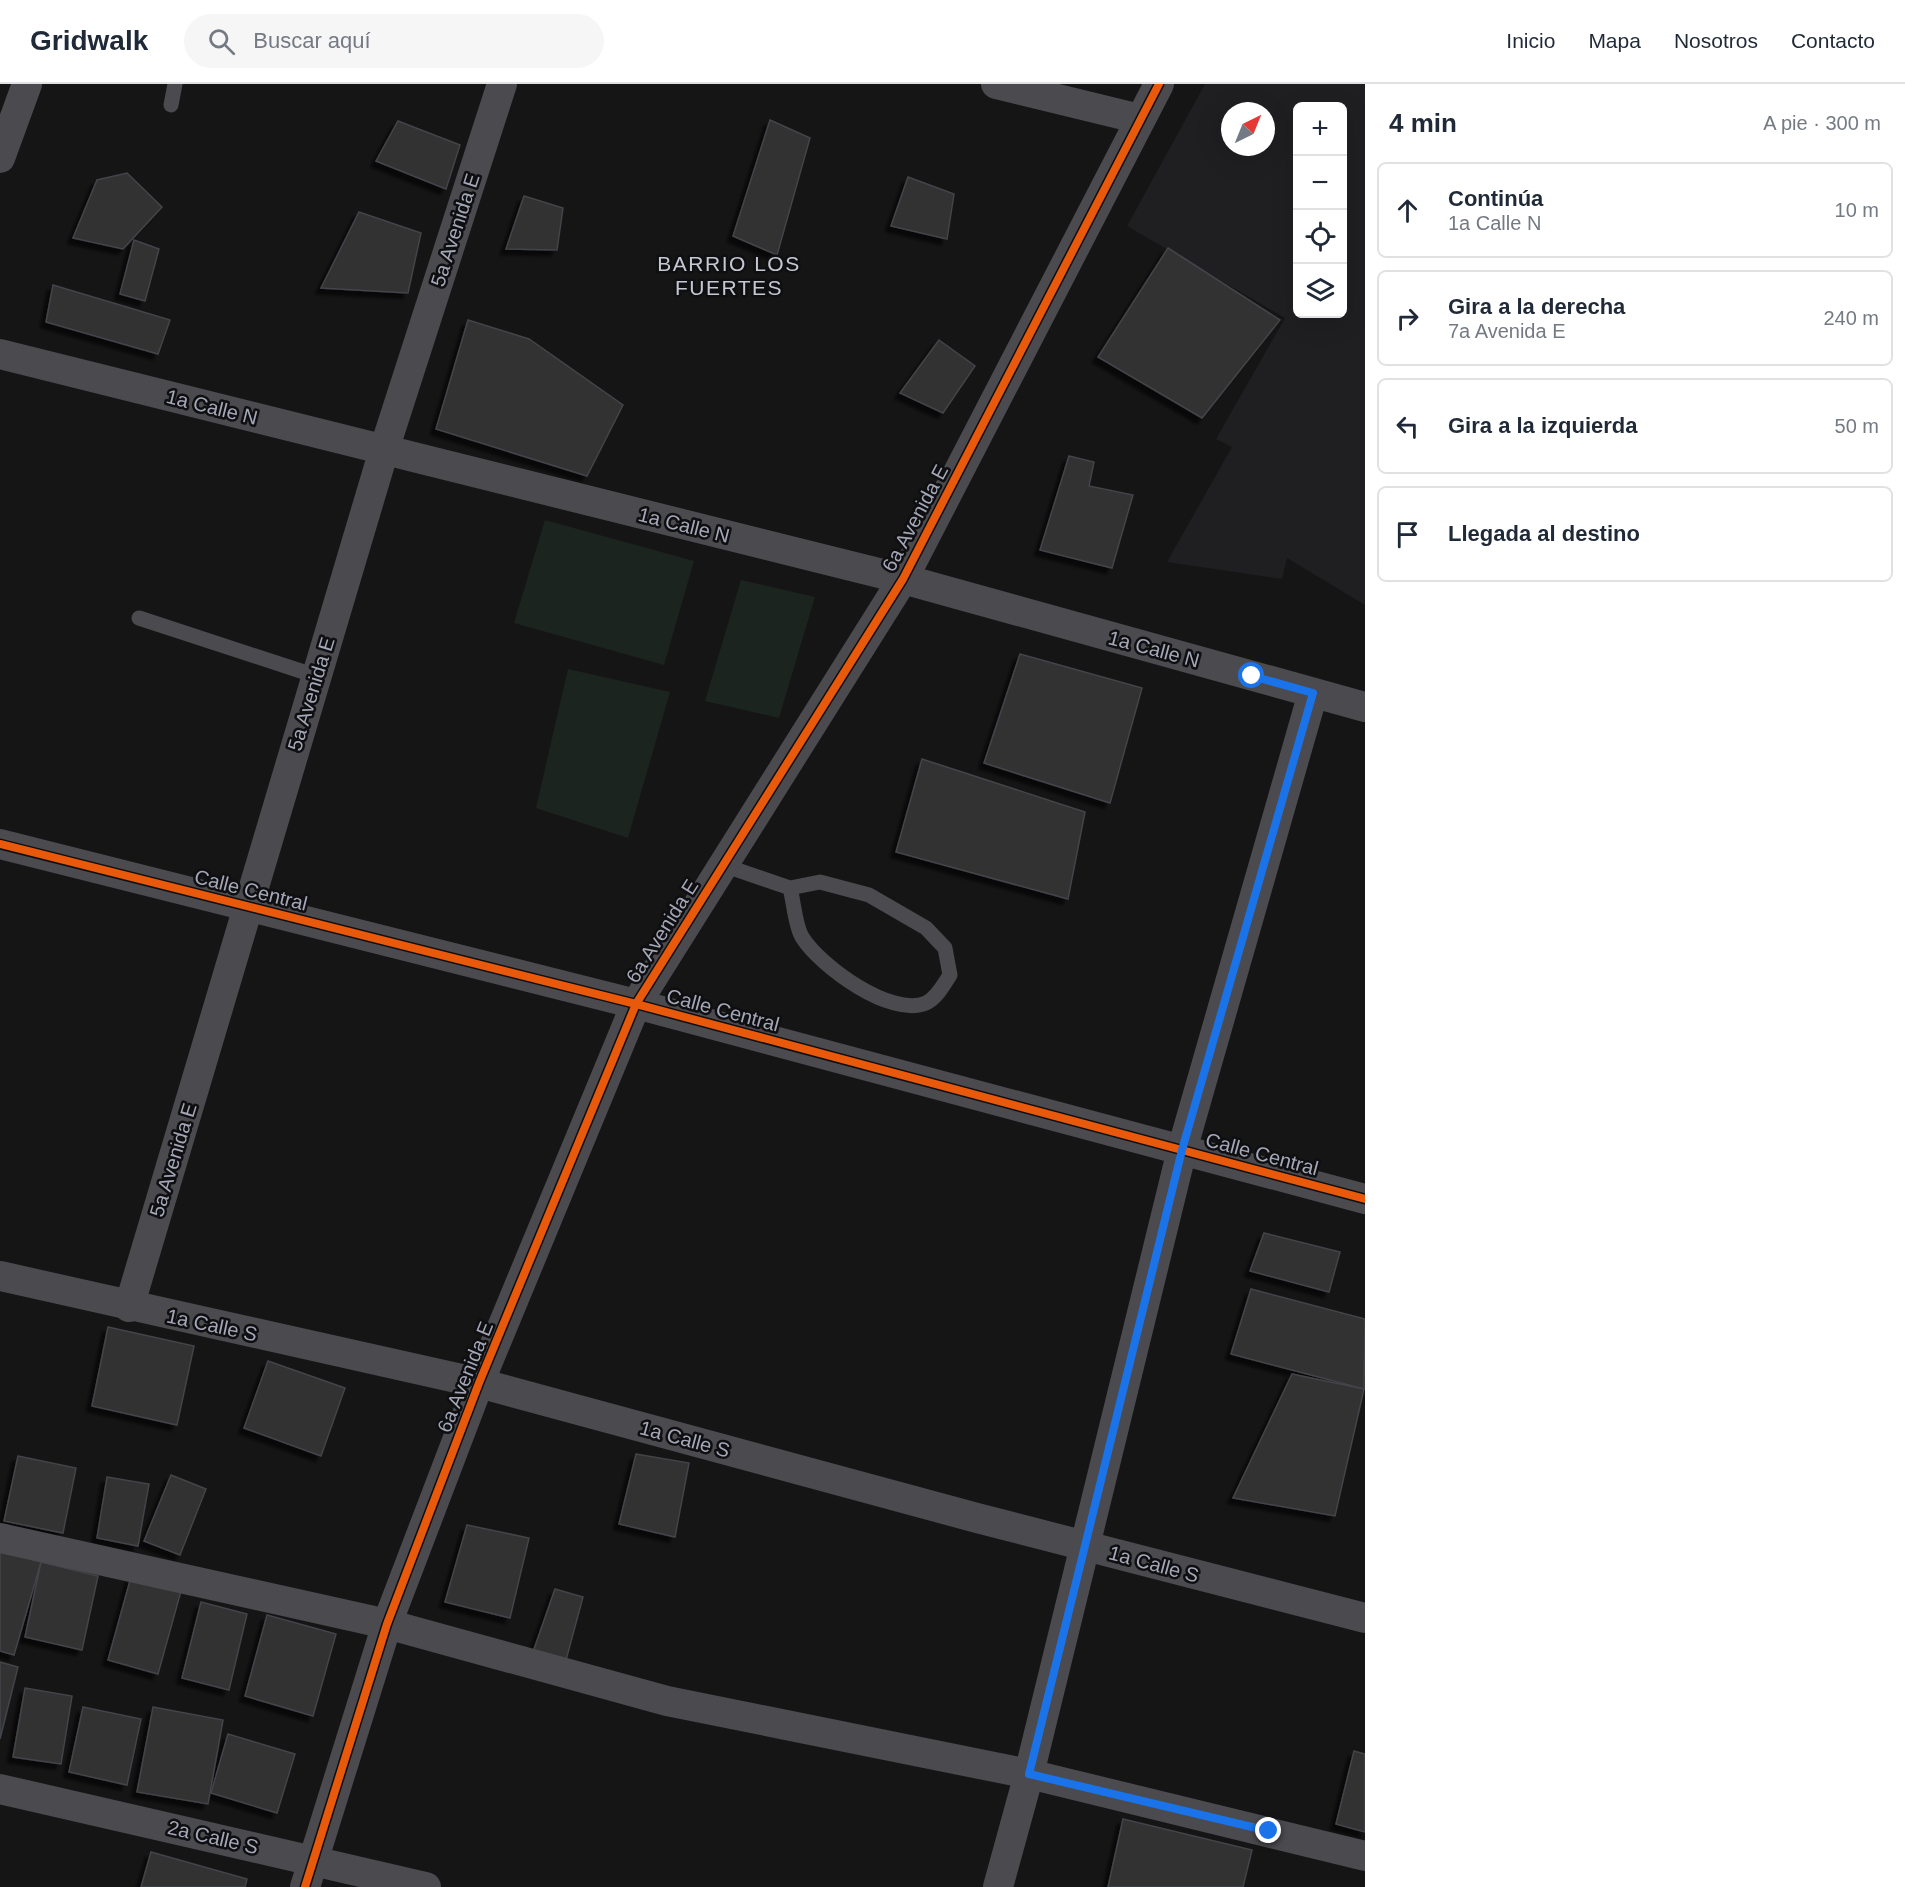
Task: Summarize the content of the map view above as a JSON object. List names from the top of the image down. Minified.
{"streets":{"street":["5a Avenida E","1a Calle N","6a Avenida E","Calle Central","1a Calle S","2a Calle S"]},"crossings":[["5a Avenida E","1a Calle N"],["5a Avenida E","Calle Central"],["5a Avenida E","1a Calle S"],["1a Calle N","6a Avenida E"],["6a Avenida E","Calle Central"],["6a Avenida E","1a Calle S"],["6a Avenida E","2a Calle S"]],"districts":["BARRIO LOS FUERTES"],"north":"top right","page":{"header":"Gridwalk","search":"Buscar aquí","nav":["Inicio","Mapa","Nosotros","Contacto"],"heading":["4 min","A pie · 300 m"],"map_buttons":["+","−"],"list":[["Continúa","1a Calle N","10 m"],["Gira a la derecha","7a Avenida E","240 m"],["Gira a la izquierda","50 m"],"Llegada al destino"]}}
